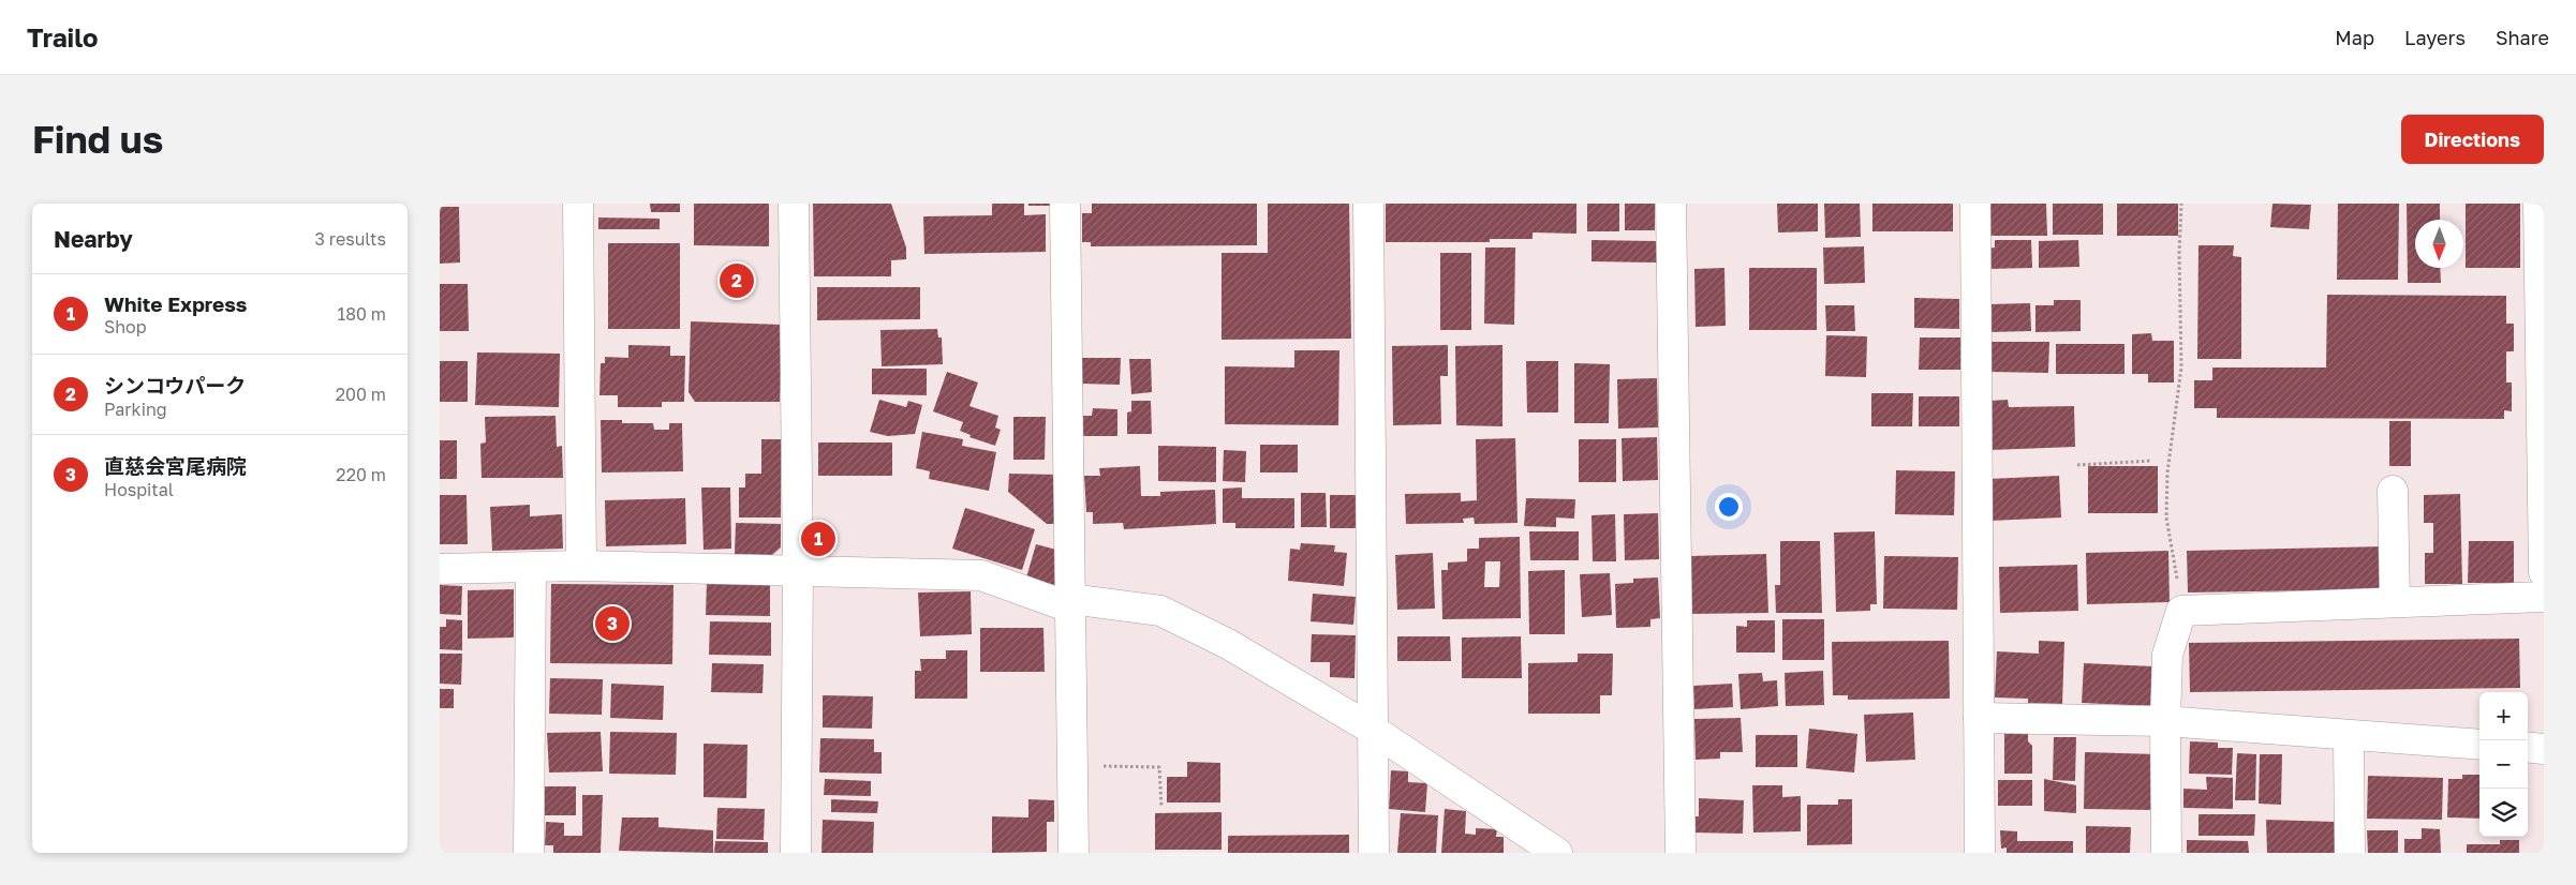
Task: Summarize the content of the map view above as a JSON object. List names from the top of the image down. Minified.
{"north":"bottom","page":{"header":"Trailo","nav":["Map","Layers","Share"],"buttons":"Directions","title":"Find us","heading":["Nearby","3 results"],"pins":["2","1","3"],"list":[{"mark":"1","name":"White Express","note":"Shop","value":"180 m"},{"mark":"2","name":"シンコウパーク","note":"Parking","value":"200 m"},{"mark":"3","name":"直慈会宮尾病院","note":"Hospital","value":"220 m"}],"map_buttons":["+","−"]}}
